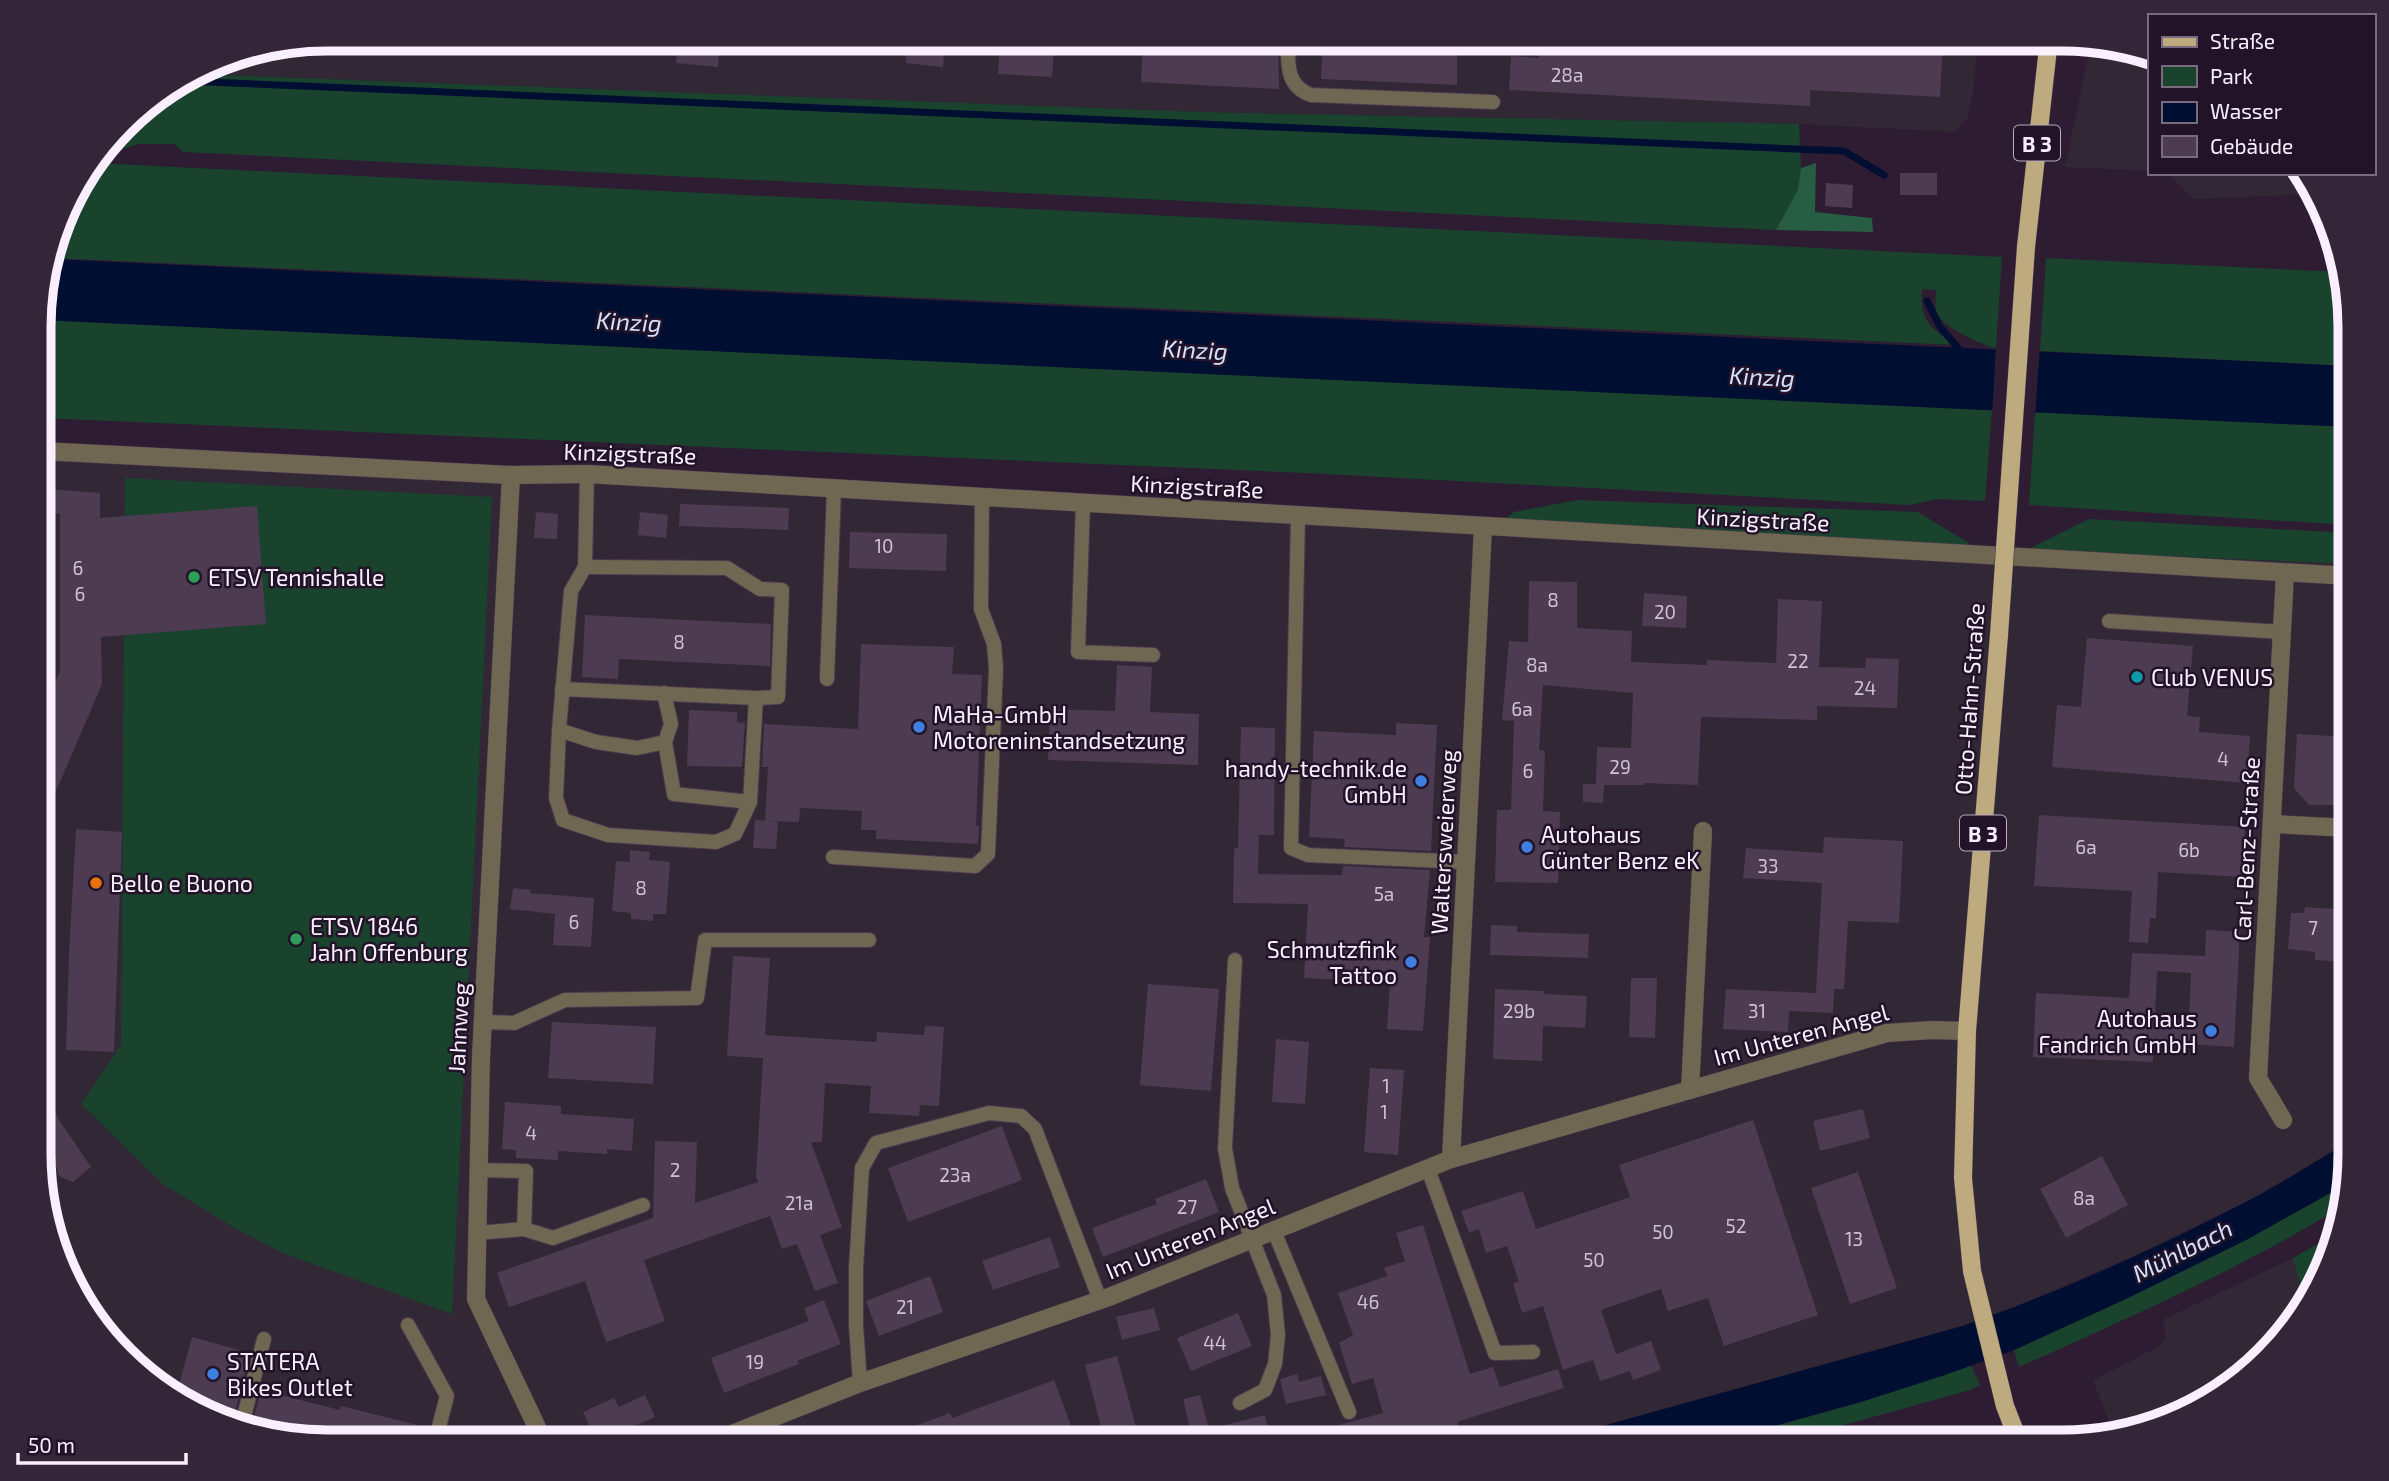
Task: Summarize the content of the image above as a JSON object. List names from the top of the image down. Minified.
{"streets":{"main road":["B 3","Otto-Hahn-Straße"],"street":["Kinzigstraße","Waltersweierweg","Carl-Benz-Straße","Jahnweg","Im Unteren Angel"]},"crossings":[["Kinzigstraße","Waltersweierweg"],["Kinzigstraße","Carl-Benz-Straße"],["Kinzigstraße","Jahnweg"],["Otto-Hahn-Straße","Im Unteren Angel"],["Waltersweierweg","Im Unteren Angel"]],"water":["Kinzig","Mühlbach"],"places":["ETSV Tennishalle","Club VENUS","MaHa-GmbH Motoreninstandsetzung","handy-technik.de GmbH","Autohaus Günter Benz eK","Bello e Buono","ETSV 1846 Jahn Offenburg","Schmutzfink Tattoo","Autohaus Fandrich GmbH","STATERA Bikes Outlet"],"house_numbers":["28a","10","6","6","8","20","8","22","8a","24","6a","4","29","6","6a","6b","33","8","5a","6","7","29b","31","1","1","4","2","23a","8a","21a","27","52","50","13","50","46","21","44","19"],"legend":["Straße","Park","Wasser","Gebäude"],"scale_bar":"50 m"}
